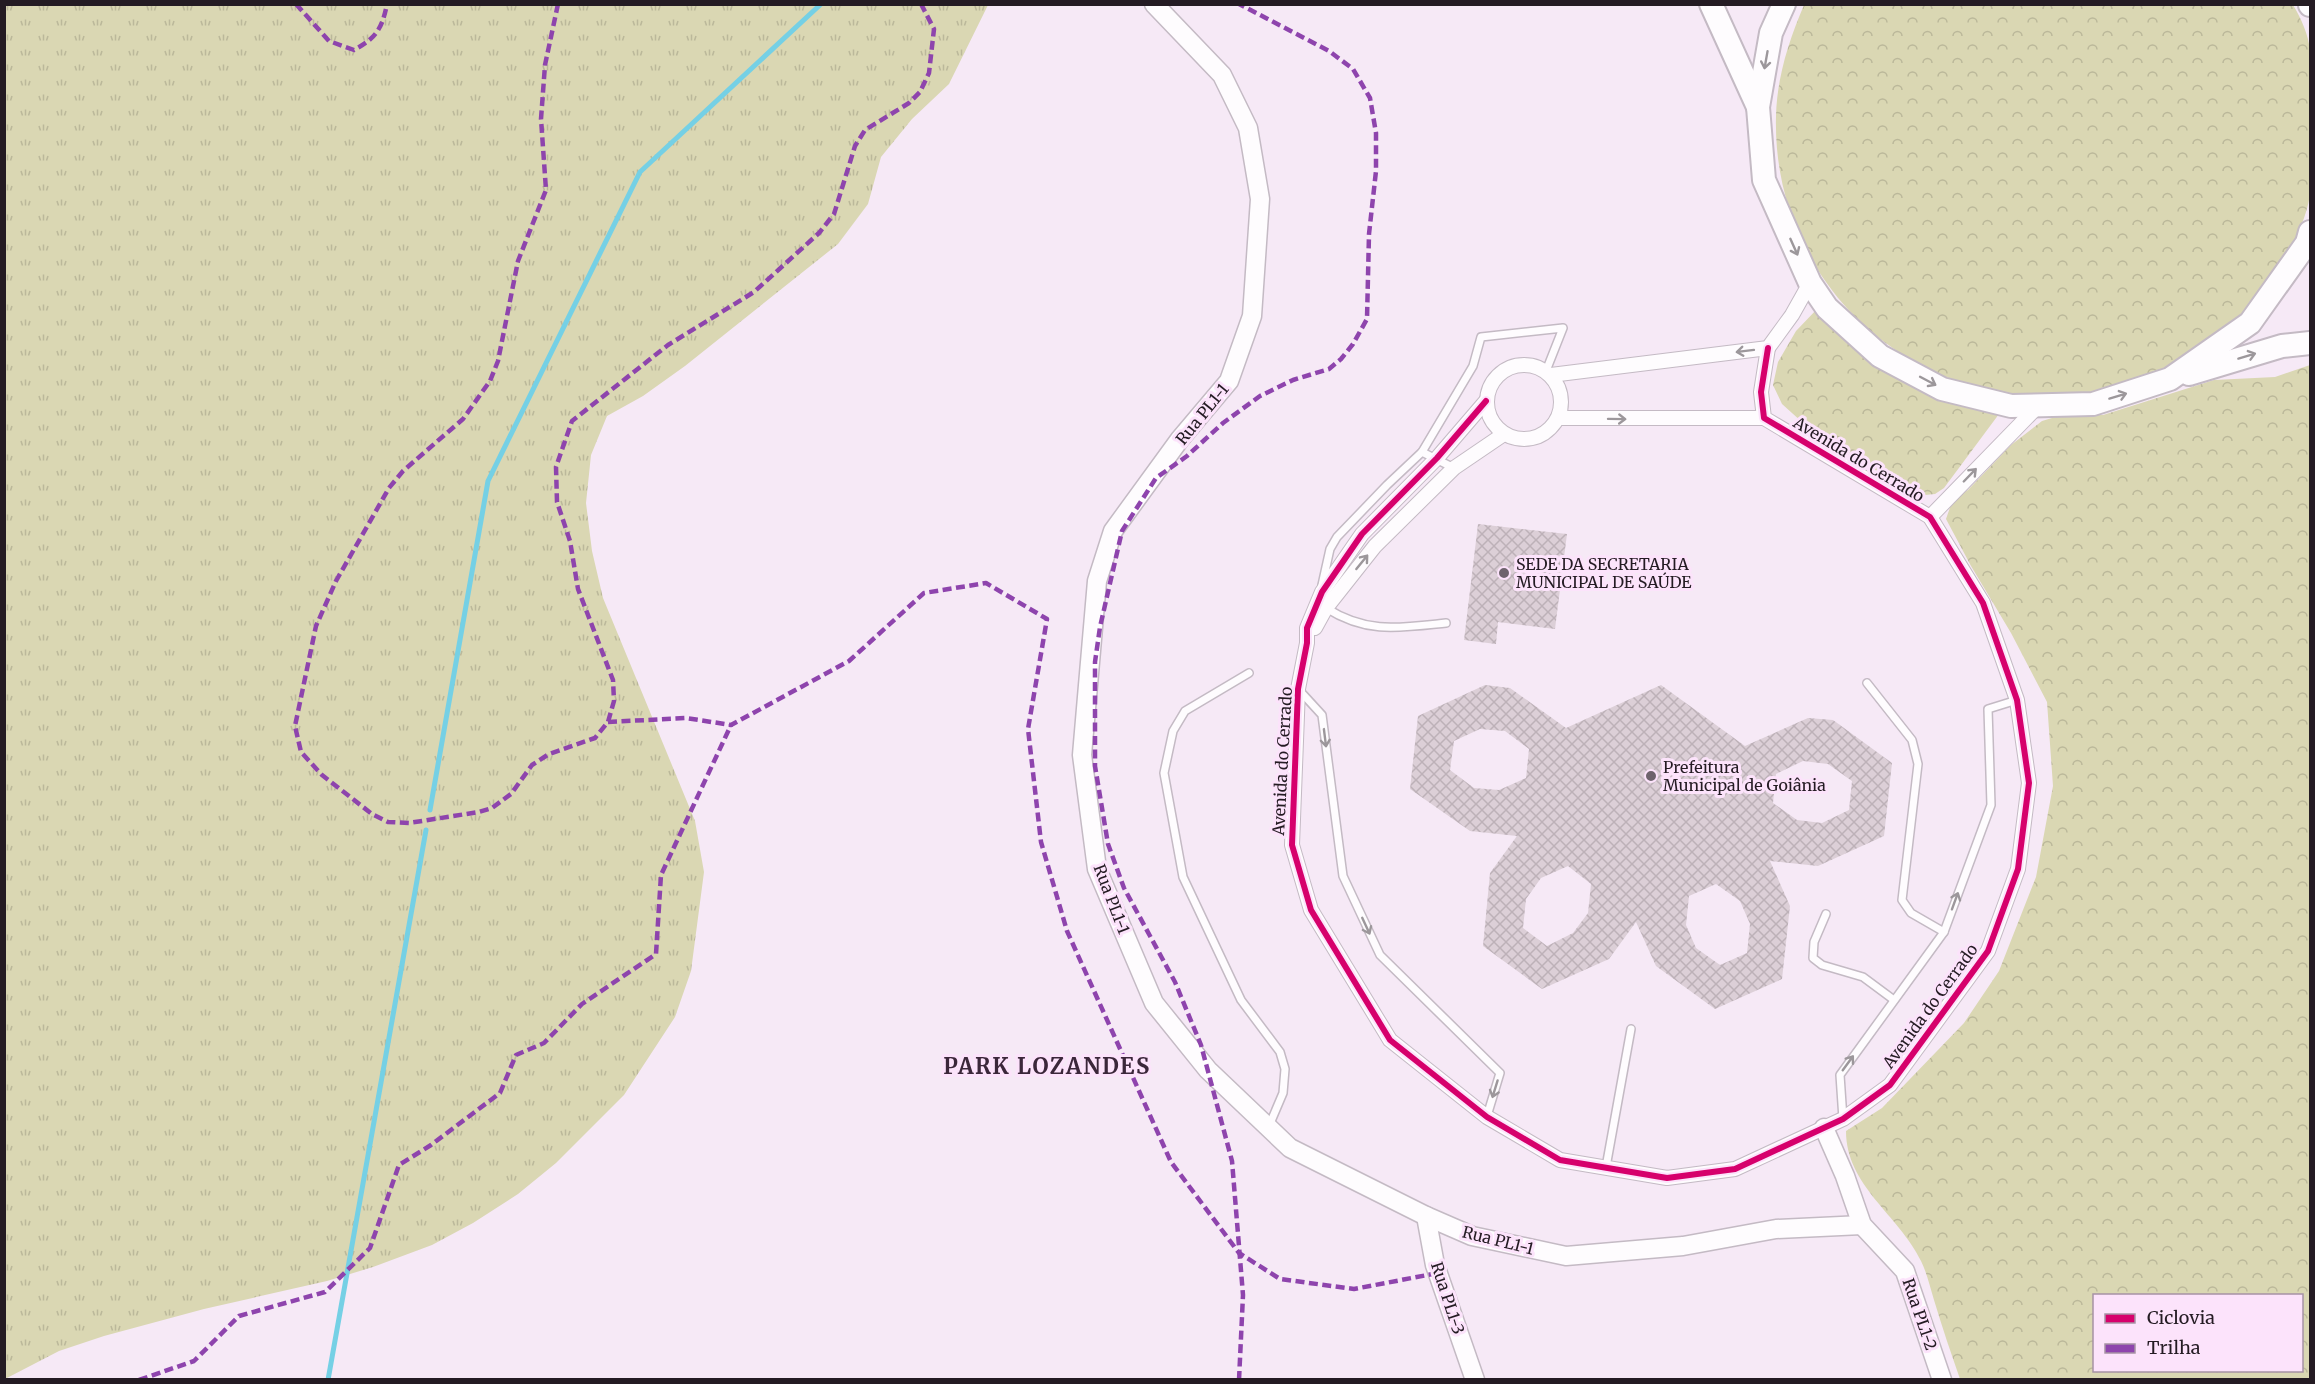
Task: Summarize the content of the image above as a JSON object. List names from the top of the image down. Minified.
{"streets":{"street":["Rua PL1-1","Avenida do Cerrado","Rua PL1-3","Rua PL1-2"]},"crossings":[["Rua PL1-1","Rua PL1-3"],["Rua PL1-1","Rua PL1-2"],["Avenida do Cerrado","Rua PL1-2"]],"districts":["PARK LOZANDES"],"places":["SEDE DA SECRETARIA MUNICIPAL DE SAÚDE","Prefeitura Municipal de Goiânia"],"legend":["Ciclovia","Trilha"]}
